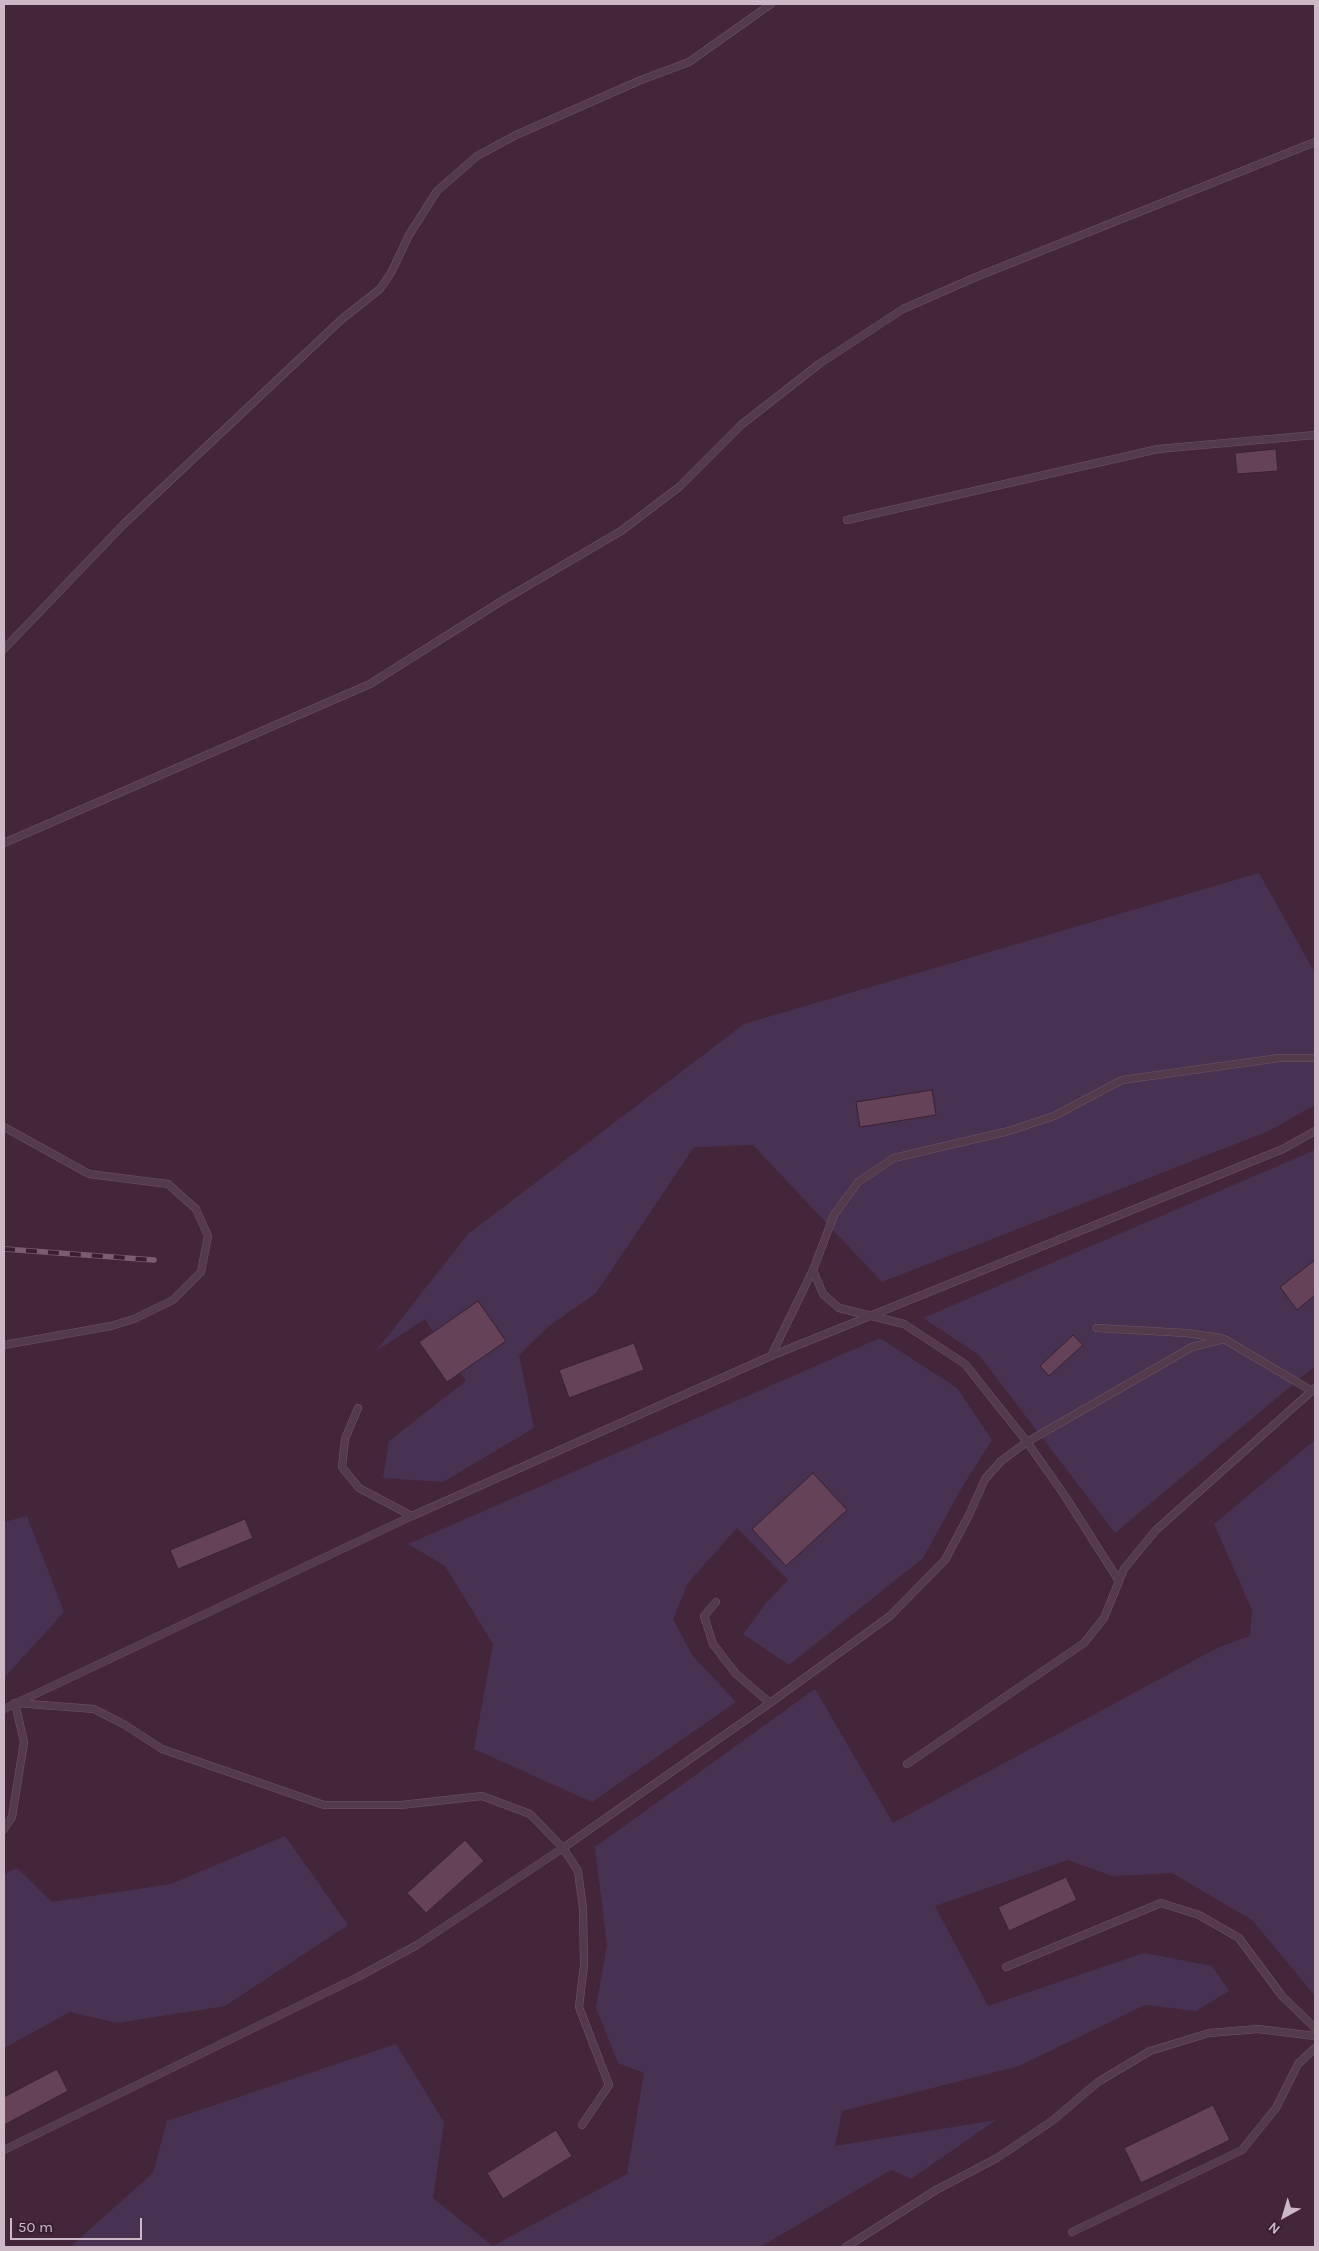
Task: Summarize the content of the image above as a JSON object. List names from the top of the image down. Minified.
{"scale_bar":"50 m","north":"bottom left"}
